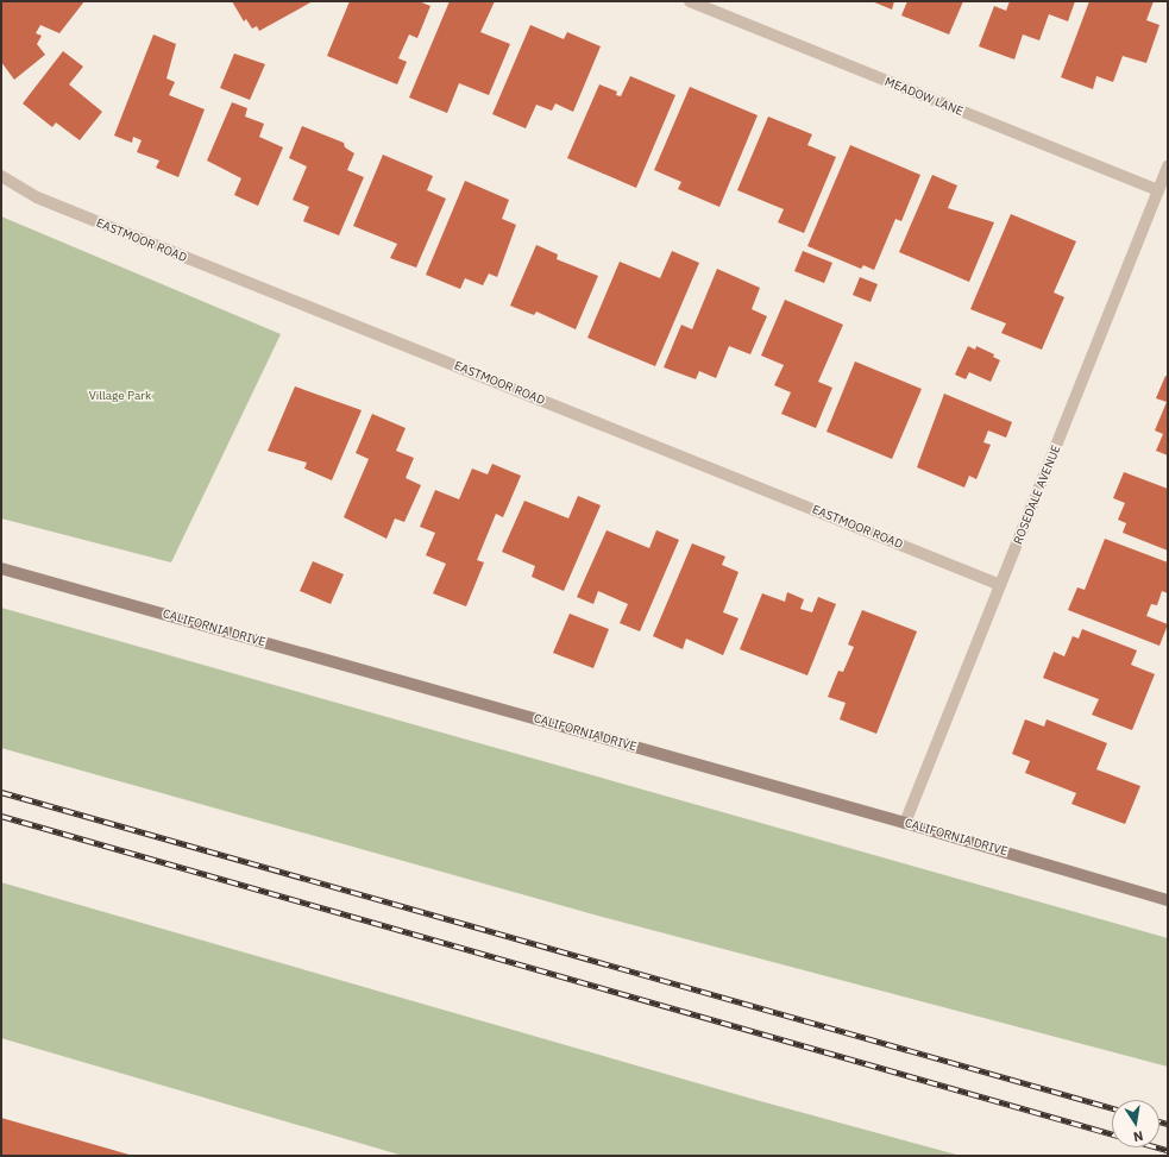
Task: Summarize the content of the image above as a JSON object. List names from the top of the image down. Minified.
{"streets":{"street":["MEADOW LANE","EASTMOOR ROAD","ROSEDALE AVENUE","CALIFORNIA DRIVE"]},"crossings":[["MEADOW LANE","ROSEDALE AVENUE"],["EASTMOOR ROAD","ROSEDALE AVENUE"],["ROSEDALE AVENUE","CALIFORNIA DRIVE"]],"parks":["Village Park"],"north":"bottom"}
